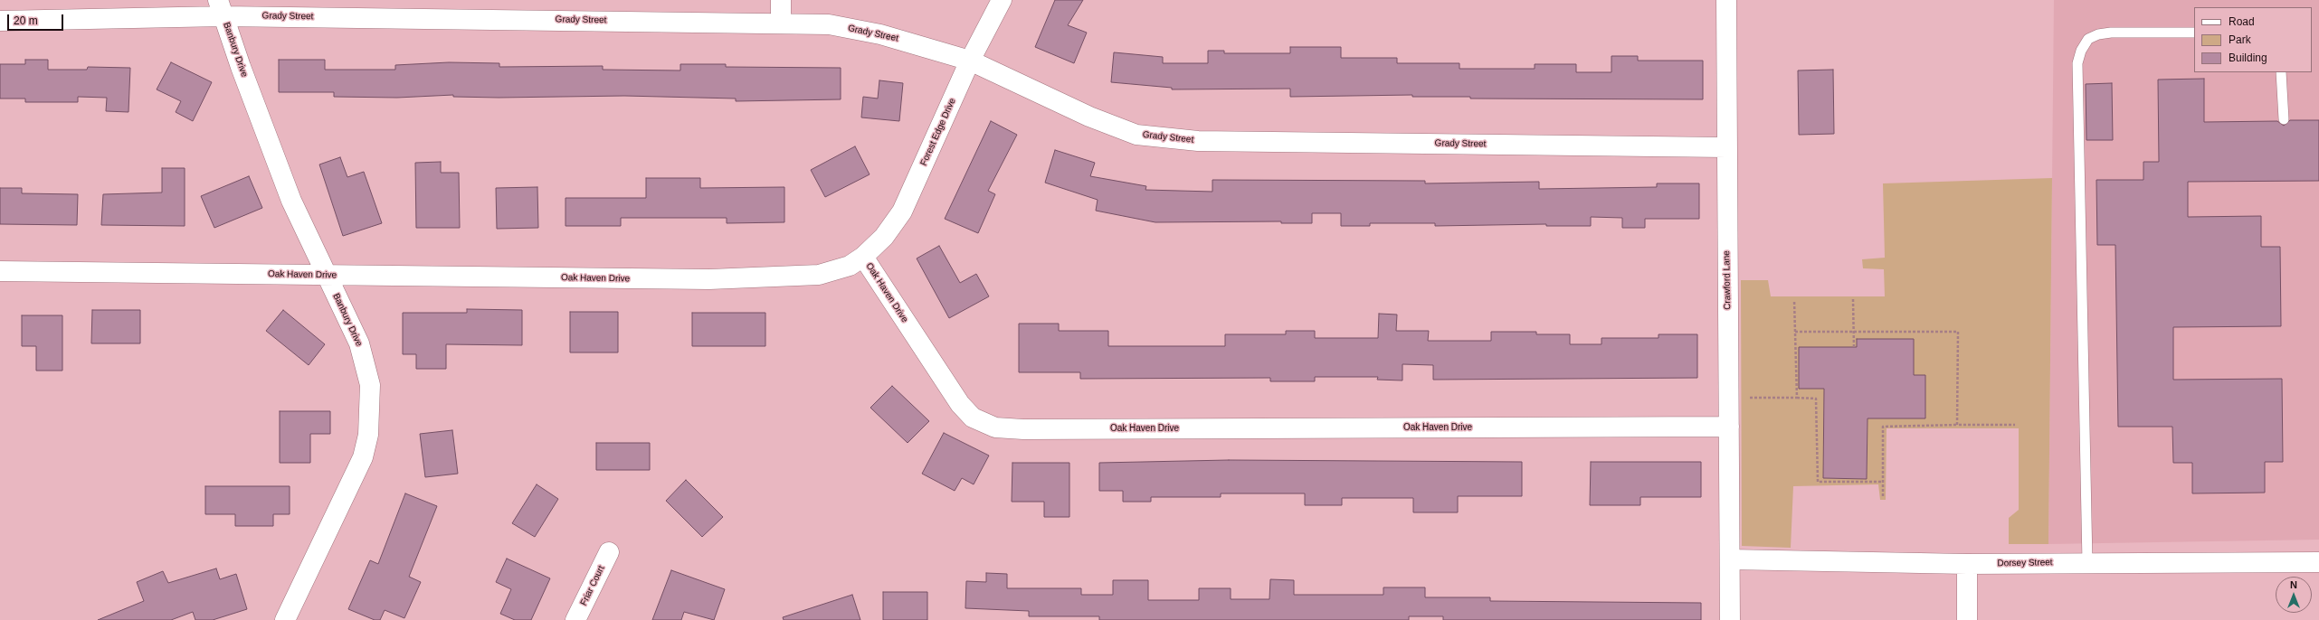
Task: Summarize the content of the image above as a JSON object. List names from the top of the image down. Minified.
{"streets":{"street":["Grady Street","Banbury Drive","Forest Edge Drive","Oak Haven Drive","Crawford Lane","Dorsey Street","Friar Court"]},"crossings":[["Grady Street","Banbury Drive"],["Grady Street","Forest Edge Drive"],["Grady Street","Crawford Lane"],["Banbury Drive","Oak Haven Drive"],["Forest Edge Drive","Oak Haven Drive"],["Oak Haven Drive","Crawford Lane"],["Crawford Lane","Dorsey Street"]],"legend":["Road","Park","Building"],"scale_bar":"20 m","north":"top"}
